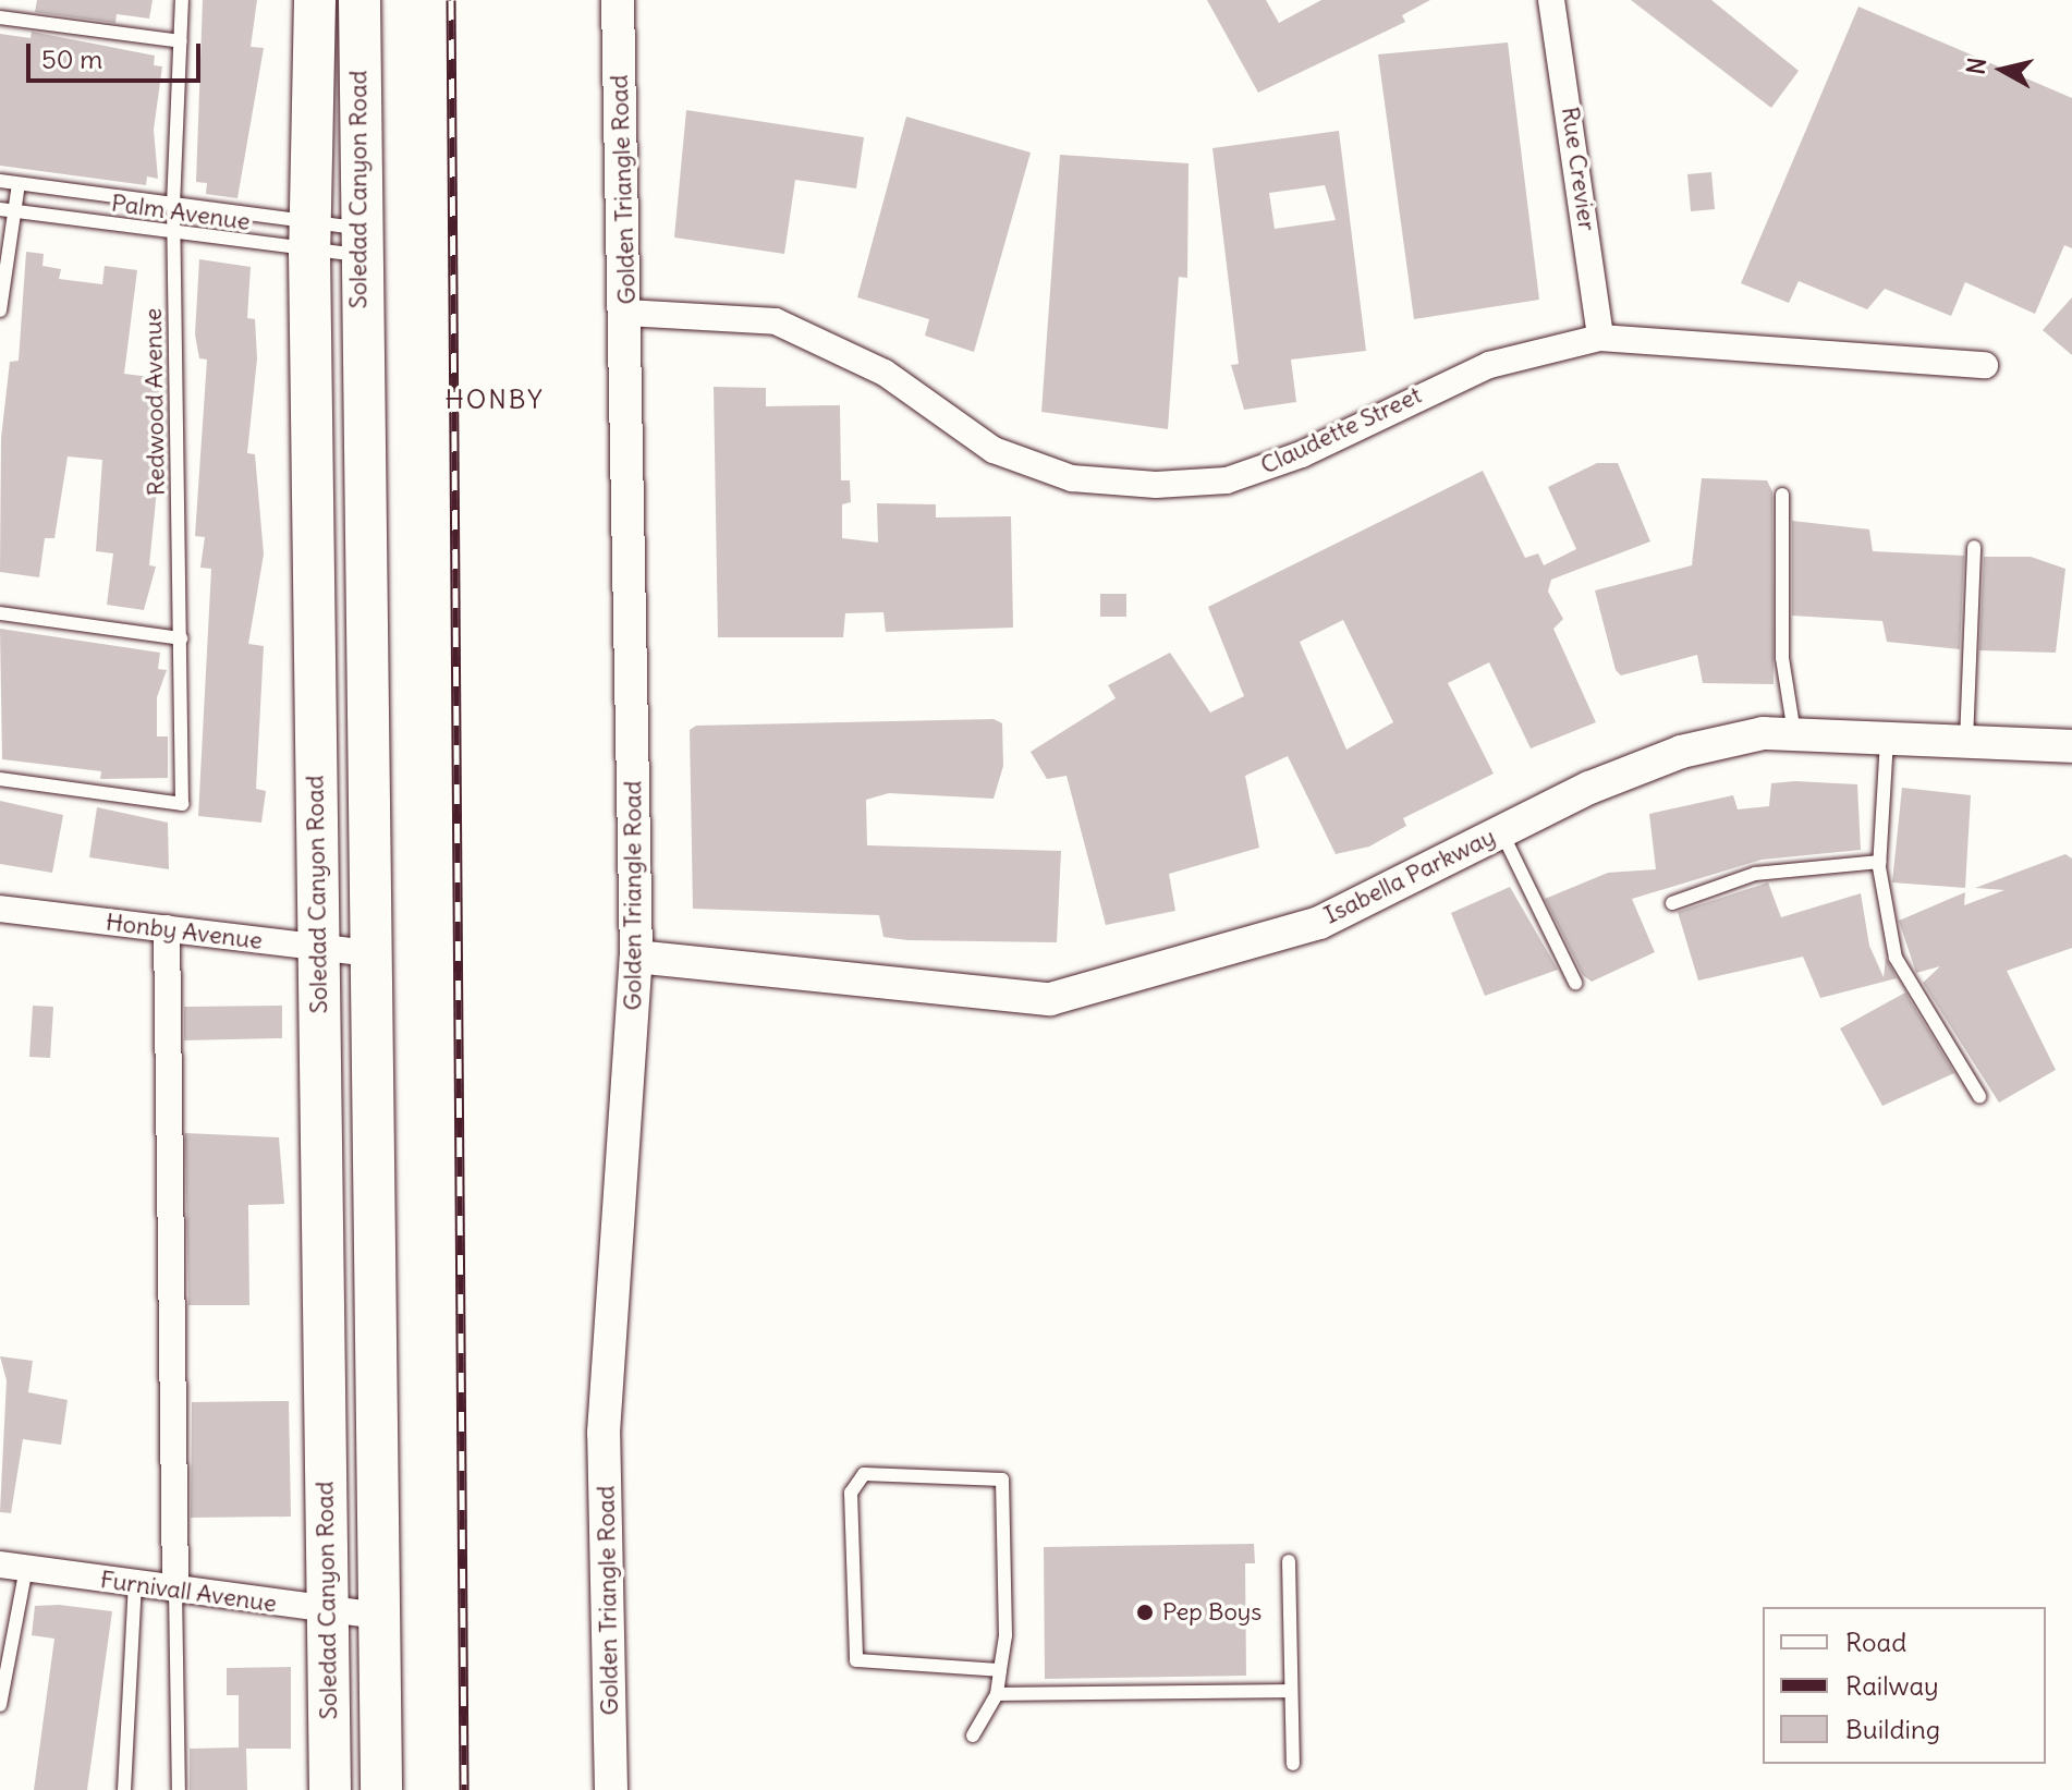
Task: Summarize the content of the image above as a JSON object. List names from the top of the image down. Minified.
{"streets":{"main road":["Soledad Canyon Road"],"street":["Rue Crevier","Golden Triangle Road","Claudette Street","Isabella Parkway","Honby Avenue","Furnivall Avenue"],"lane":["Palm Avenue","Redwood Avenue"]},"crossings":[["Rue Crevier","Claudette Street"],["Soledad Canyon Road","Palm Avenue"],["Soledad Canyon Road","Honby Avenue"],["Soledad Canyon Road","Furnivall Avenue"],["Golden Triangle Road","Claudette Street"],["Golden Triangle Road","Isabella Parkway"],["Palm Avenue","Redwood Avenue"]],"districts":["HONBY"],"places":["Pep Boys"],"legend":["Road","Railway","Building"],"scale_bar":"50 m","north":"left"}
